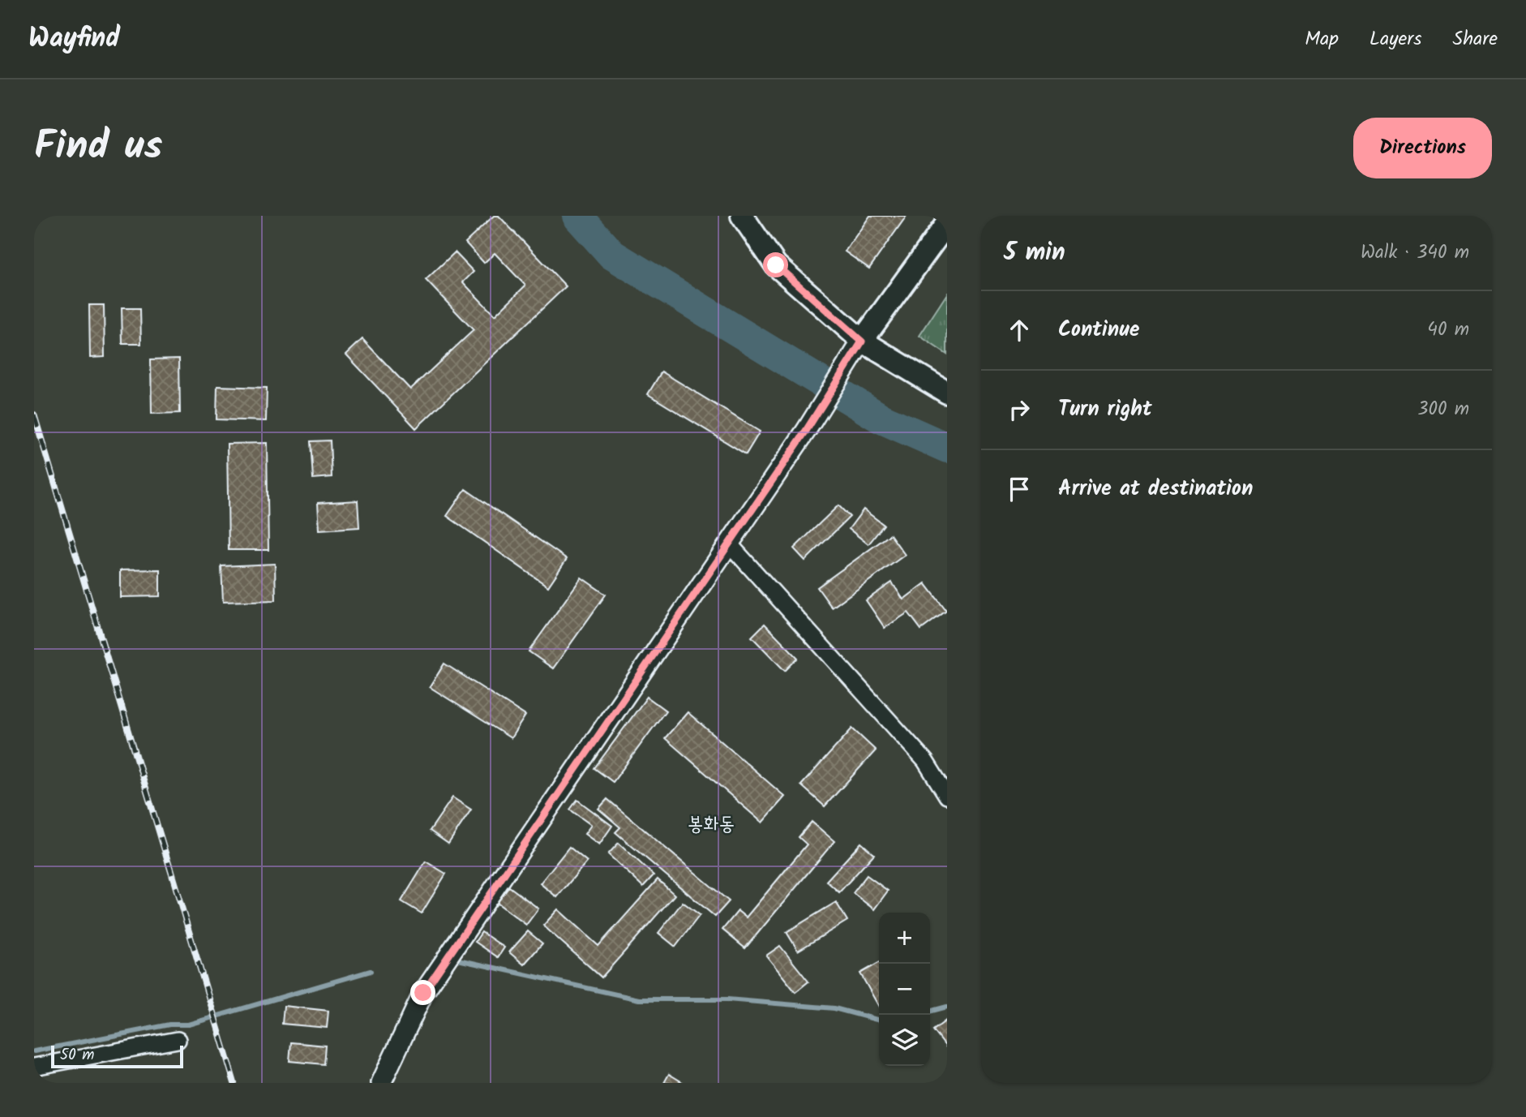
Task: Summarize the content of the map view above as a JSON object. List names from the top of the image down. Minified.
{"districts":["봉화동"],"scale_bar":"50 m","page":{"header":"Wayfind","nav":["Map","Layers","Share"],"title":"Find us","buttons":"Directions","heading":["5 min","Walk · 340 m"],"list":[["Continue","40 m"],["Turn right","300 m"],"Arrive at destination"],"map_buttons":["+","−"],"scale":"50 m"}}
